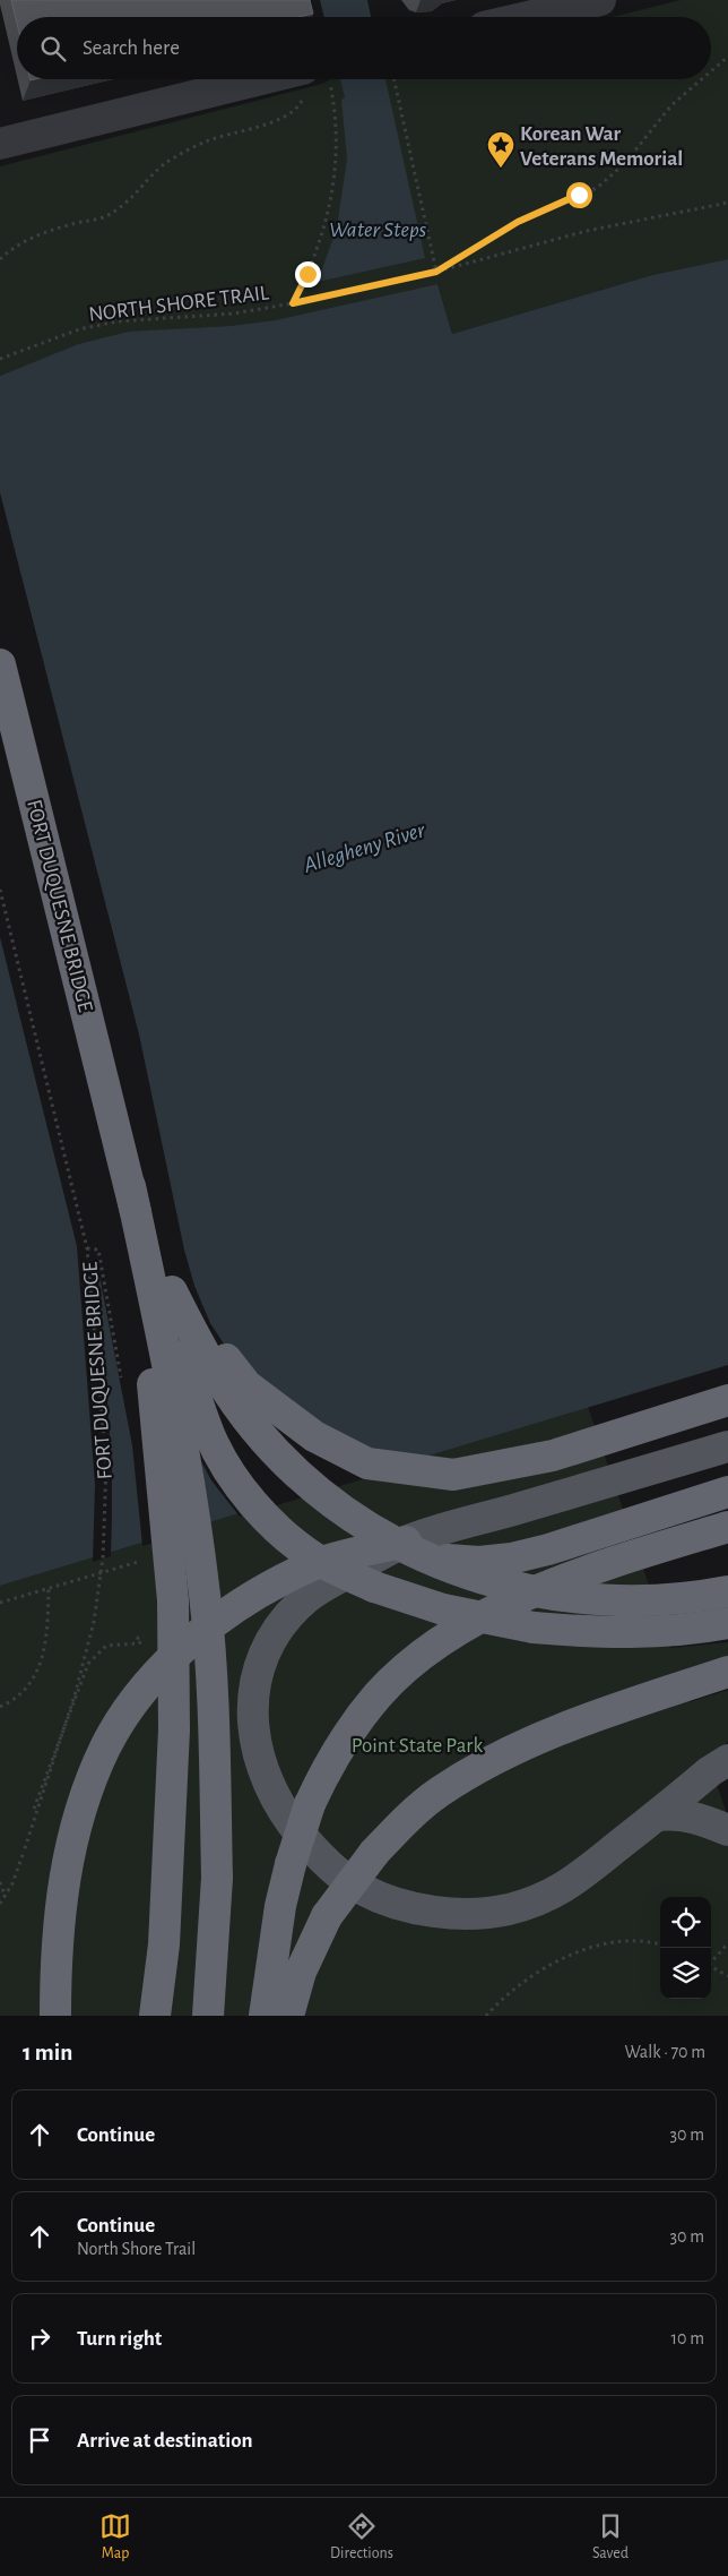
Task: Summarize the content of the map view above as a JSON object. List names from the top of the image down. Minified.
{"streets":{"highway":["FORT DUQUESNE BRIDGE"],"path":["NORTH SHORE TRAIL"]},"water":["Water Steps","Allegheny River"],"parks":["Point State Park"],"places":{"place":["Korean War Veterans Memorial"]},"page":{"search":"Search here","heading":["1 min","Walk · 70 m"],"list":[["Continue","30 m"],["Continue","North Shore Trail","30 m"],["Turn right","10 m"],"Arrive at destination"],"nav":["Map","Directions","Saved"]}}
